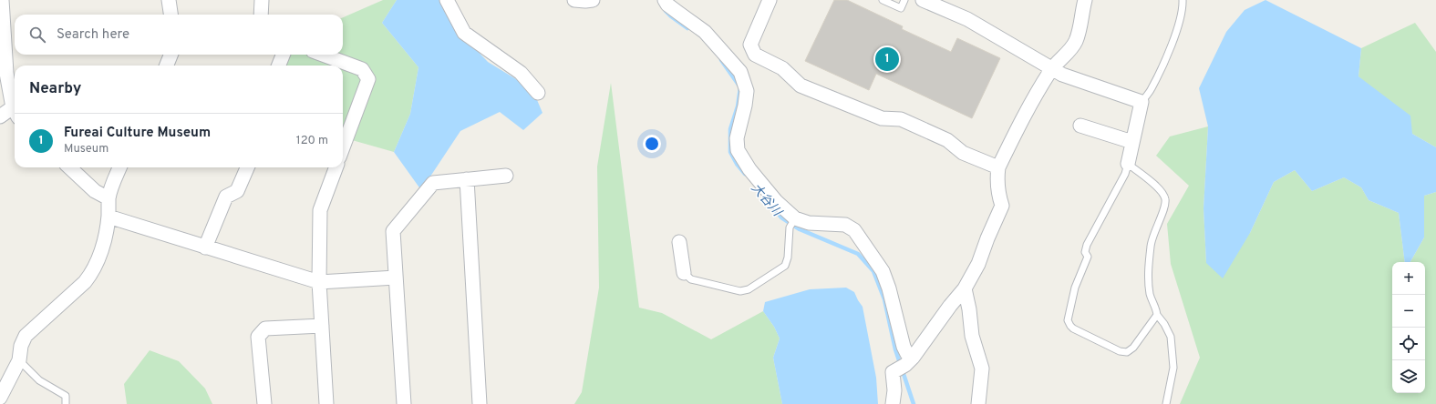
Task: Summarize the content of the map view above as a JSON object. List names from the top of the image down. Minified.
{"water":["大谷川"],"page":{"search":"Search here","pins":"1","heading":"Nearby","list":[{"mark":"1","name":"Fureai Culture Museum","note":"Museum","value":"120 m"}],"map_buttons":["+","−"]}}
